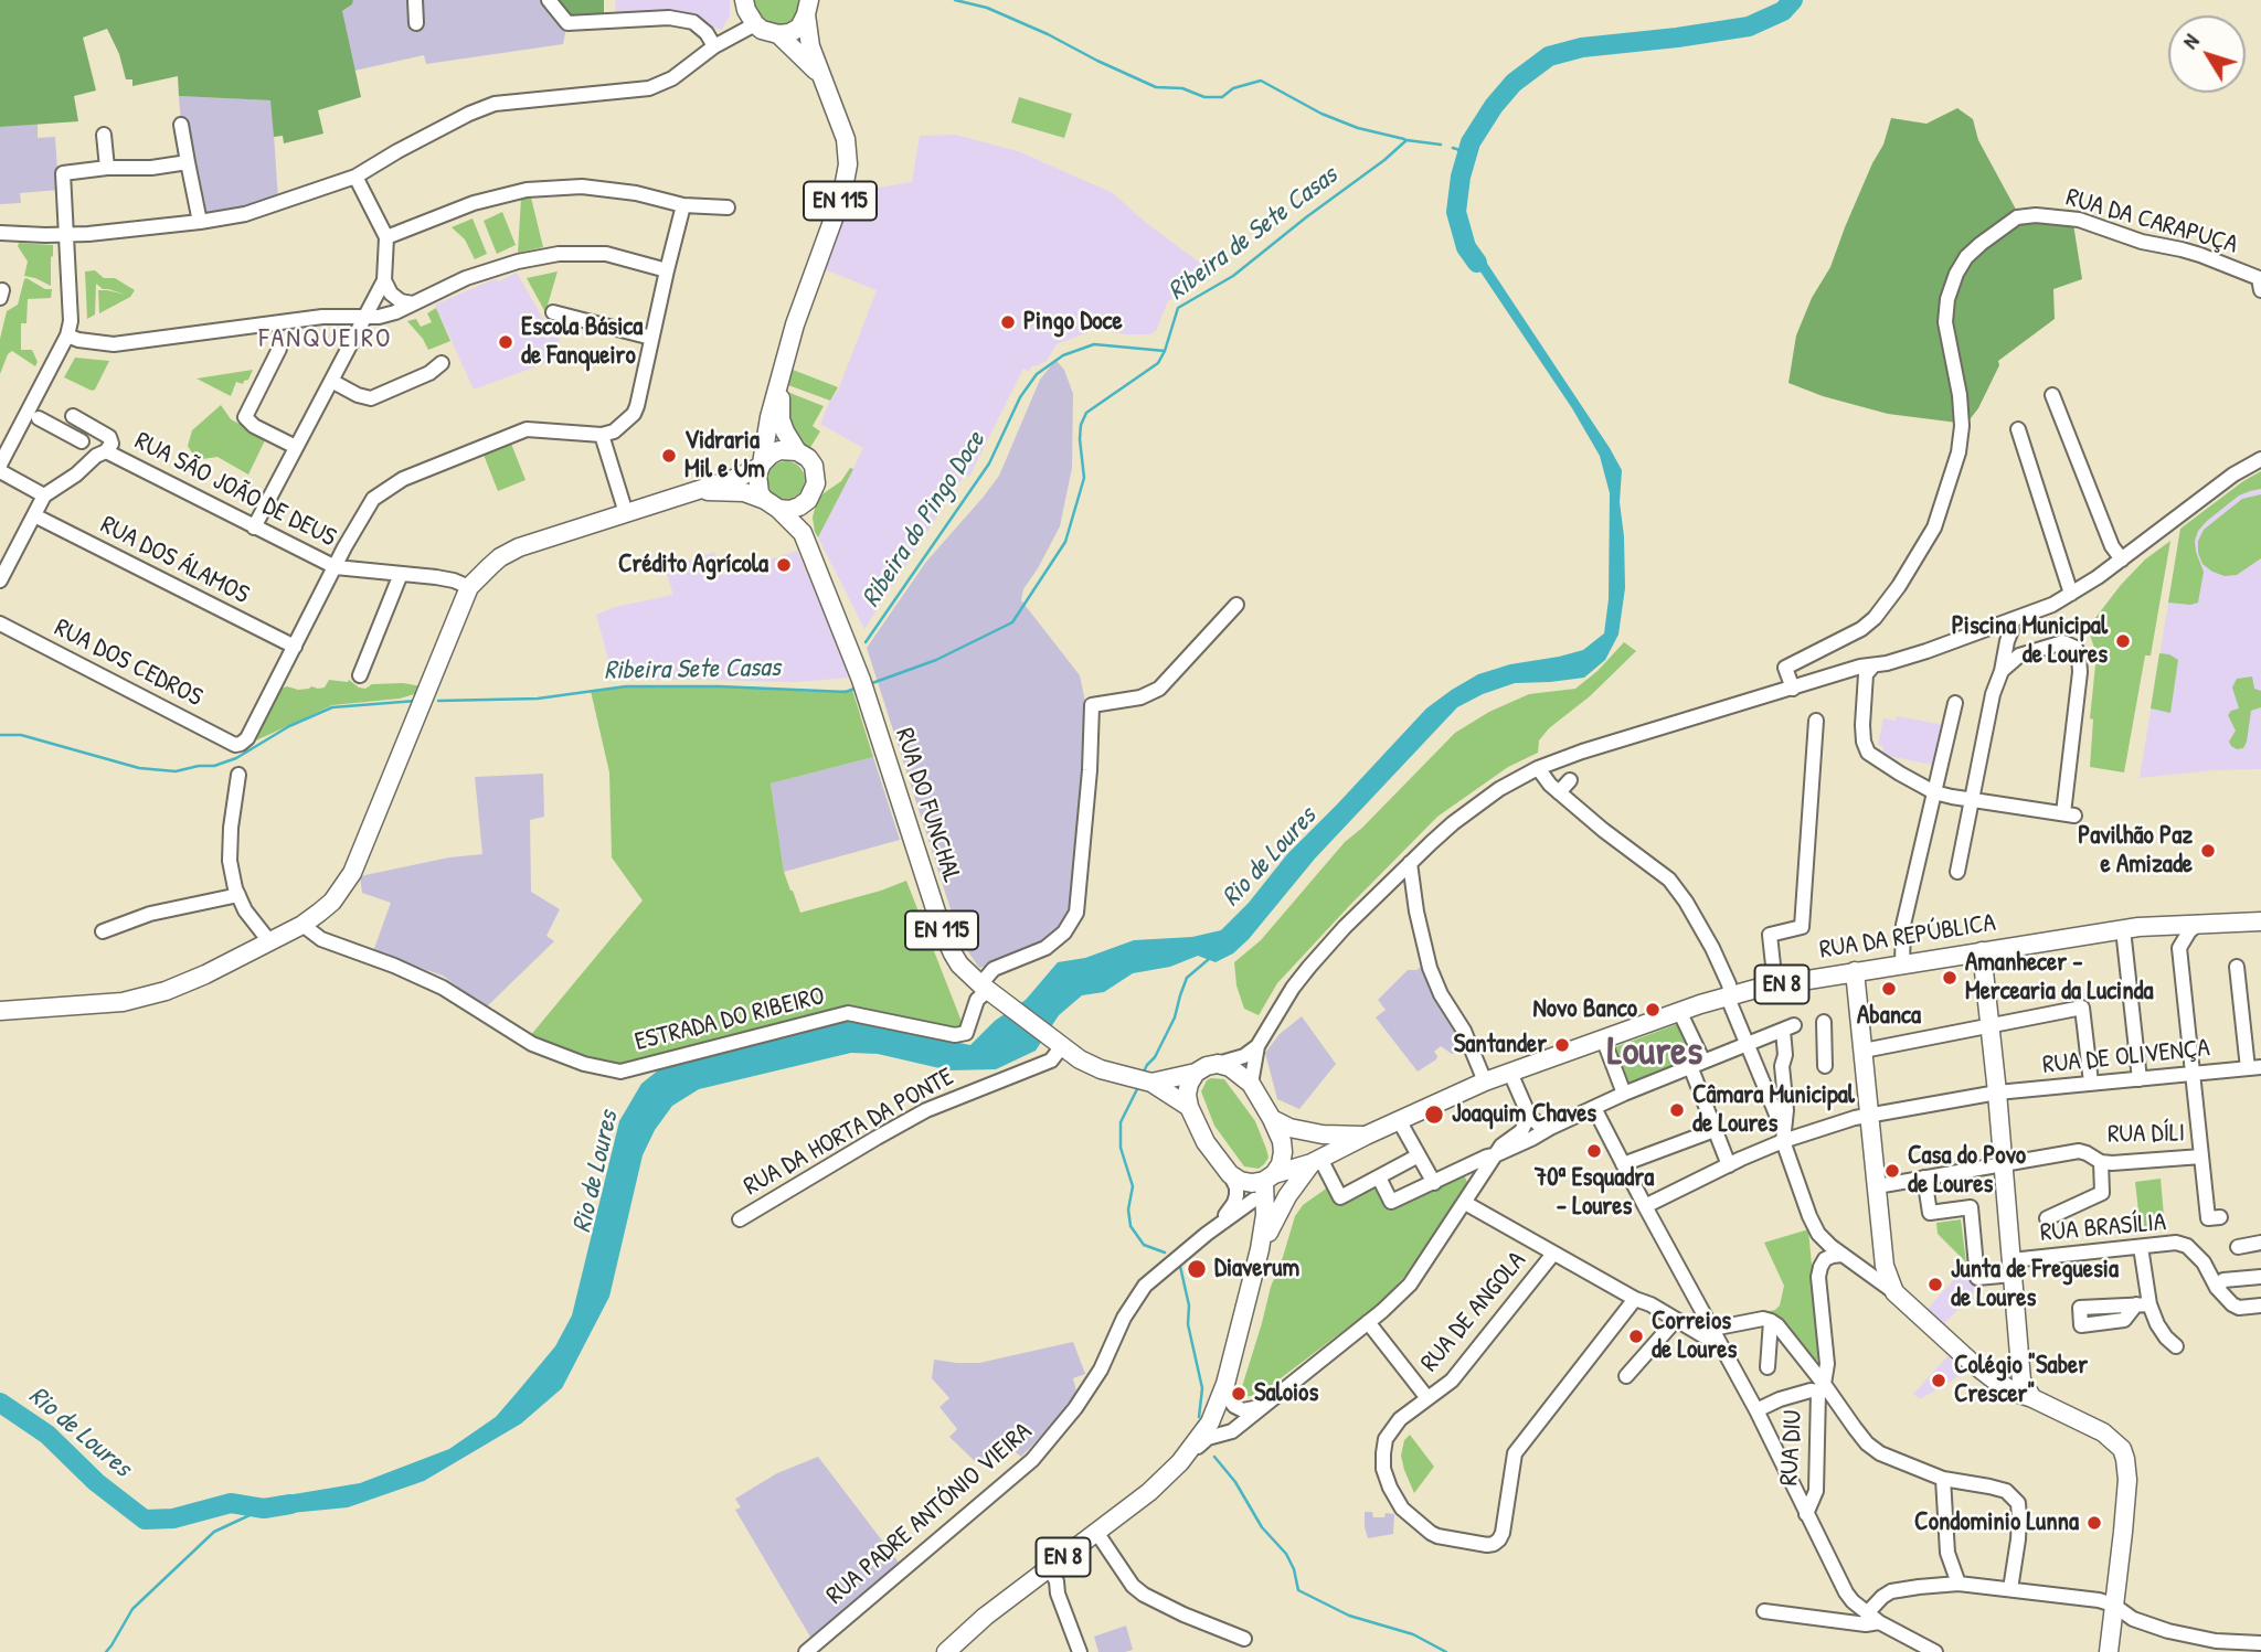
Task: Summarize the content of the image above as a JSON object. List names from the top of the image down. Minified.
{"streets":{"main road":["EN 115","RUA DO FUNCHAL","RUA DA REPÚBLICA","EN 8"],"street":["RUA DA CARAPUÇA","RUA SÃO JOÃO DE DEUS","RUA DOS ÁLAMOS","RUA DOS CEDROS","ESTRADA DO RIBEIRO","RUA DE OLIVENÇA","RUA DA HORTA DA PONTE","RUA DÍLI","RUA BRASÍLIA","RUA DE ANGOLA","RUA DIU","RUA PADRE ANTÓNIO VIEIRA"]},"crossings":[["RUA DOS ÁLAMOS","RUA DOS CEDROS"],["RUA DO FUNCHAL","ESTRADA DO RIBEIRO"],["RUA DO FUNCHAL","RUA DA HORTA DA PONTE"],["RUA DA REPÚBLICA","RUA PADRE ANTÓNIO VIEIRA"],["RUA DÍLI","RUA BRASÍLIA"]],"districts":["FANQUEIRO","Loures"],"water":["Ribeira de Sete Casas","Ribeira do Pingo Doce","Ribeira Sete Casas","Rio de Loures"],"places":["Pingo Doce","Escola Básica de Fanqueiro","Vidraria Mil e Um","Crédito Agrícola","Piscina Municipal de Loures","Pavilhão Paz e Amizade","Amanhecer - Mercearia da Lucinda","Abanca","Novo Banco","Santander","Câmara Municipal de Loures","Joaquim Chaves","70ª Esquadra - Loures","Casa do Povo de Loures","Diaverum","Junta de Freguesia de Loures","Correios de Loures","Colégio \"Saber Crescer\"","Saloios","Condominio Lunna"],"north":"top left"}
